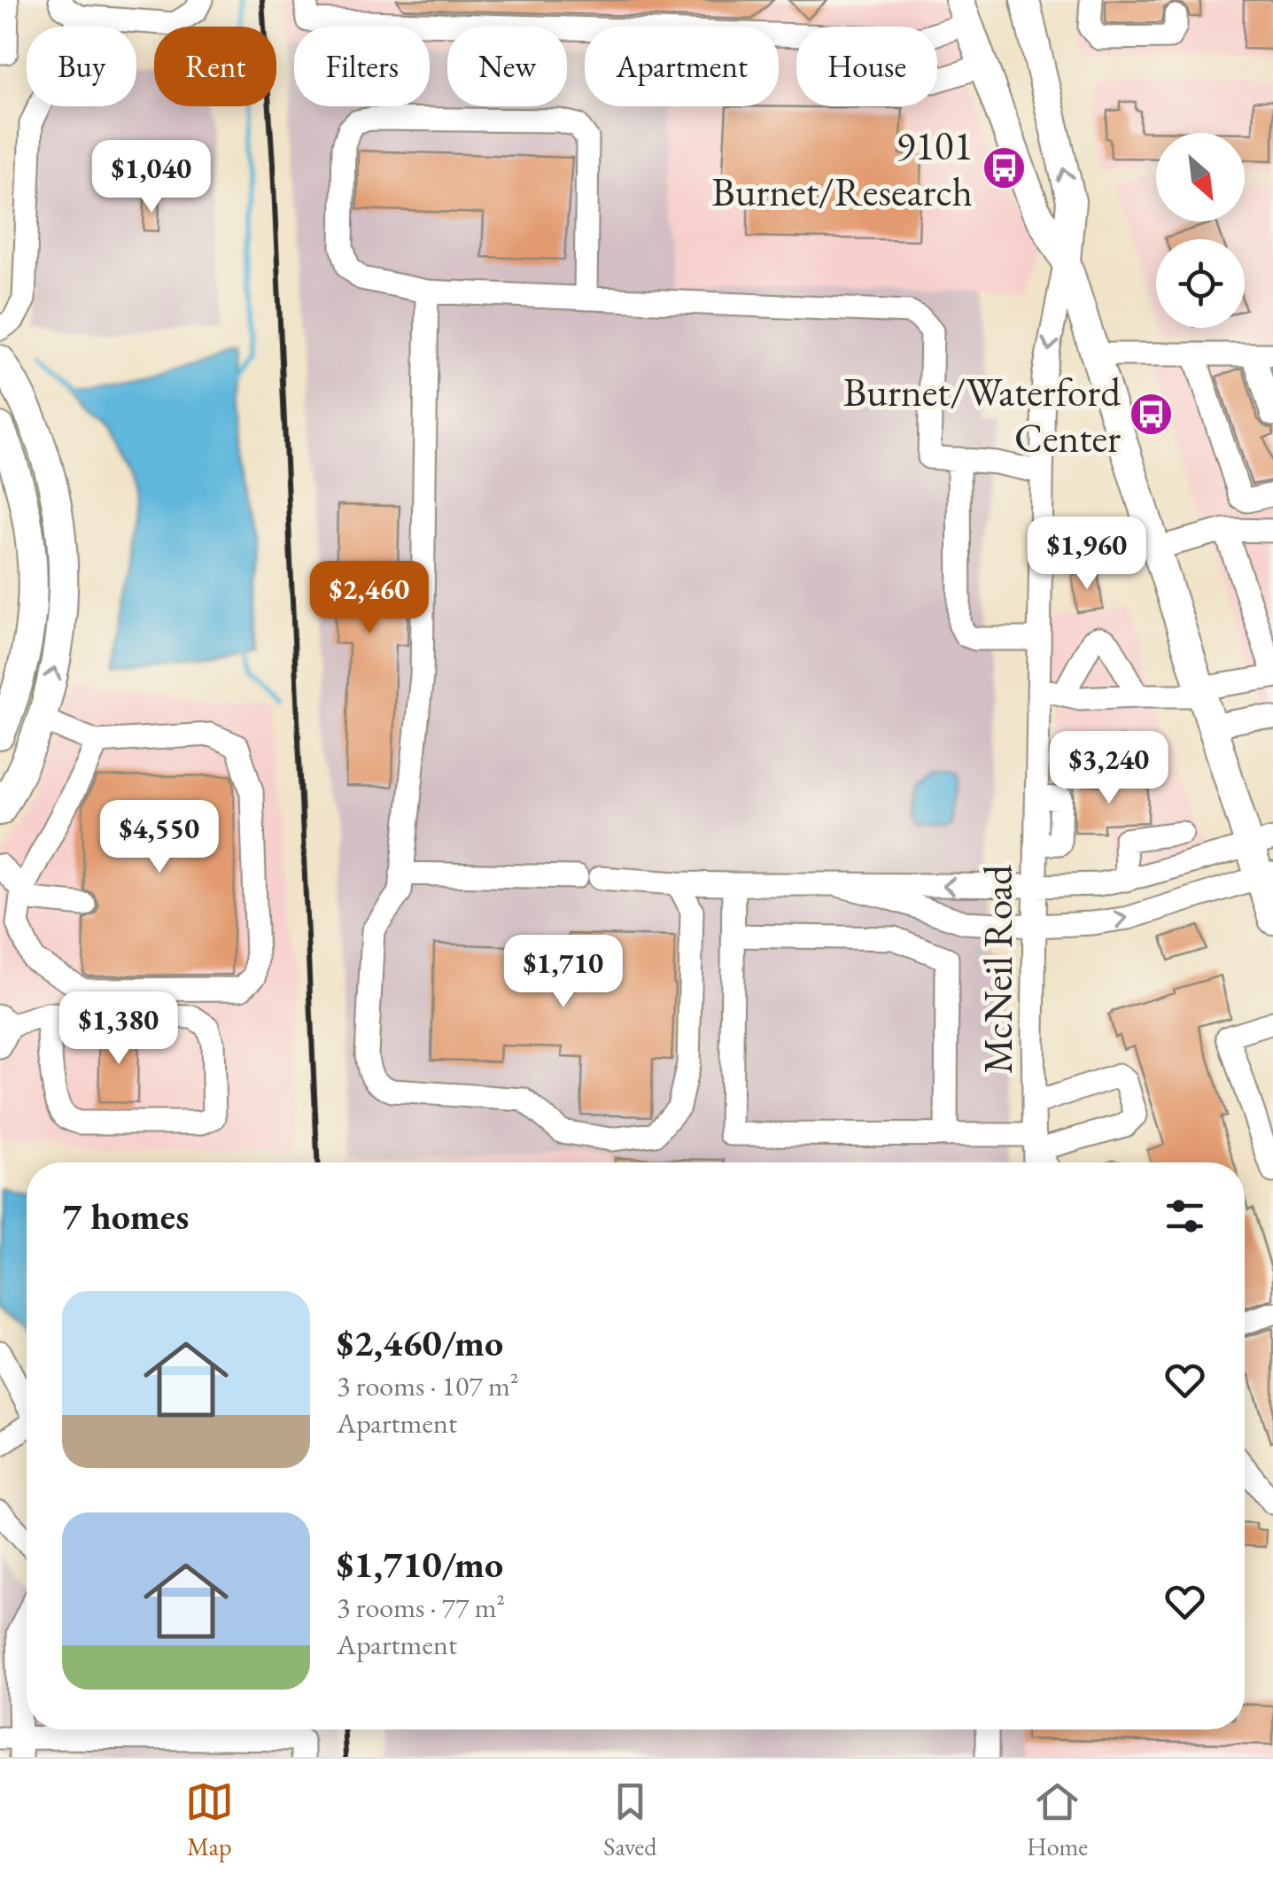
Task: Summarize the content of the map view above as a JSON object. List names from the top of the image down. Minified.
{"streets":{"street":["McNeil Road"]},"places":{"bus stop":["9101 Burnet/Research","Burnet/Waterford Center"]},"north":"bottom right","page":{"chip":["Buy","Rent","Filters","New","Apartment","House"],"price":["$1,040","$1,960","$2,460","$3,240","$4,550","$1,710","$1,380"],"heading":"7 homes","list":[{"name":"$2,460/mo","note":"3 rooms · 107 m² · Apartment"},{"name":"$1,710/mo","note":"3 rooms · 77 m² · Apartment"}],"tabs":["Map","Saved","Home"]}}
